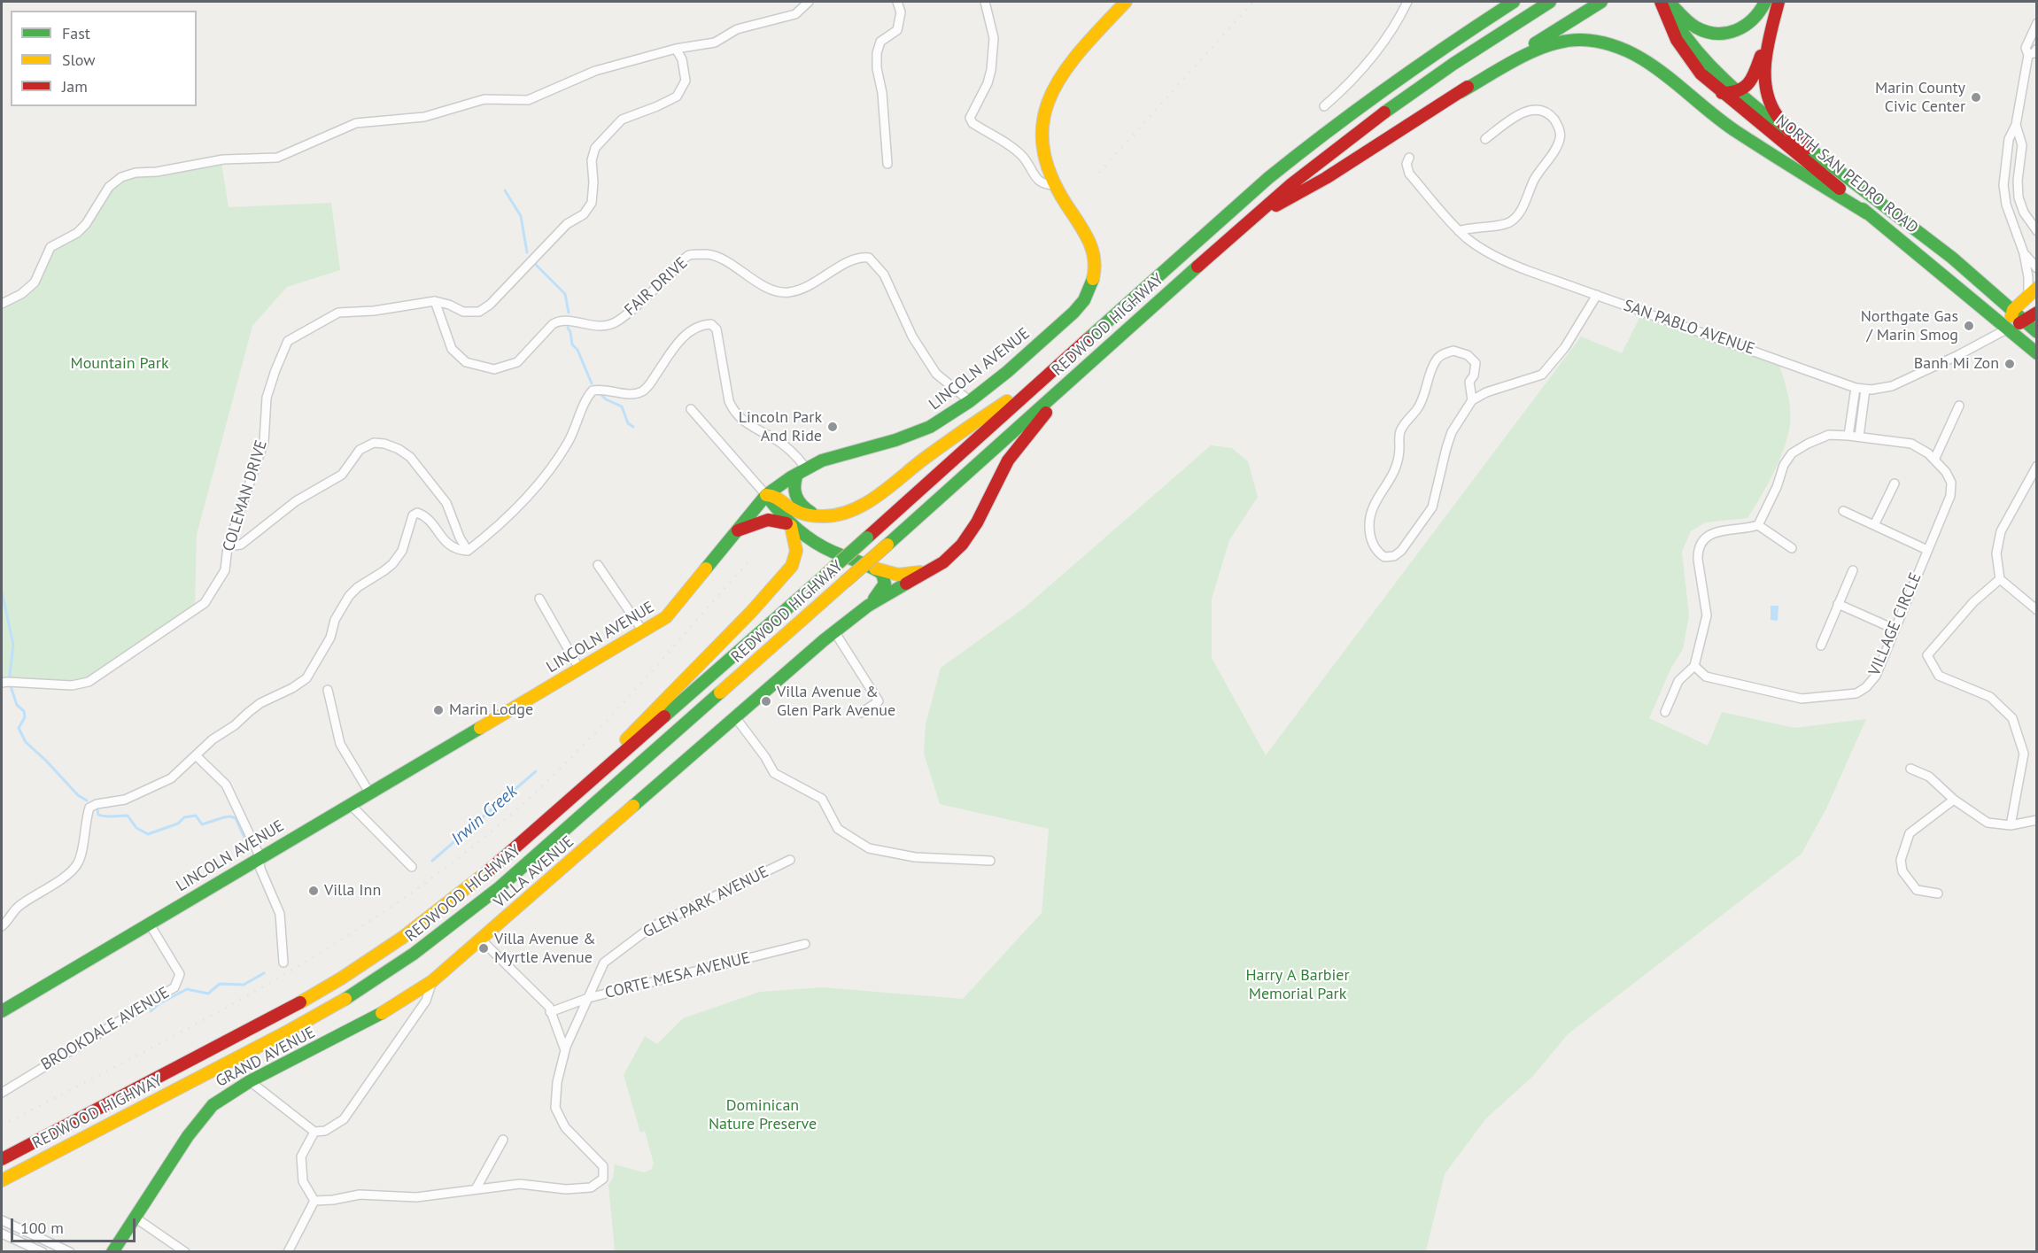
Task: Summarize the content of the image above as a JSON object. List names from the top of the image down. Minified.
{"streets":{"main road":["NORTH SAN PEDRO ROAD","REDWOOD HIGHWAY","LINCOLN AVENUE","VILLA AVENUE","GRAND AVENUE"],"street":["FAIR DRIVE","SAN PABLO AVENUE","COLEMAN DRIVE","VILLAGE CIRCLE","GLEN PARK AVENUE","CORTE MESA AVENUE","BROOKDALE AVENUE"]},"crossings":[["NORTH SAN PEDRO ROAD","SAN PABLO AVENUE"],["FAIR DRIVE","LINCOLN AVENUE"],["FAIR DRIVE","COLEMAN DRIVE"],["REDWOOD HIGHWAY","VILLA AVENUE"],["LINCOLN AVENUE","BROOKDALE AVENUE"],["VILLA AVENUE","GRAND AVENUE"],["GLEN PARK AVENUE","CORTE MESA AVENUE"]],"water":["Irwin Creek"],"parks":["Mountain Park","Harry A Barbier Memorial Park","Dominican Nature Preserve"],"places":["Marin County Civic Center","Northgate Gas / Marin Smog","Banh Mi Zon","Lincoln Park And Ride","Villa Avenue & Glen Park Avenue","Marin Lodge","Villa Inn","Villa Avenue & Myrtle Avenue"],"legend":["Fast","Slow","Jam"],"scale_bar":"100 m"}
